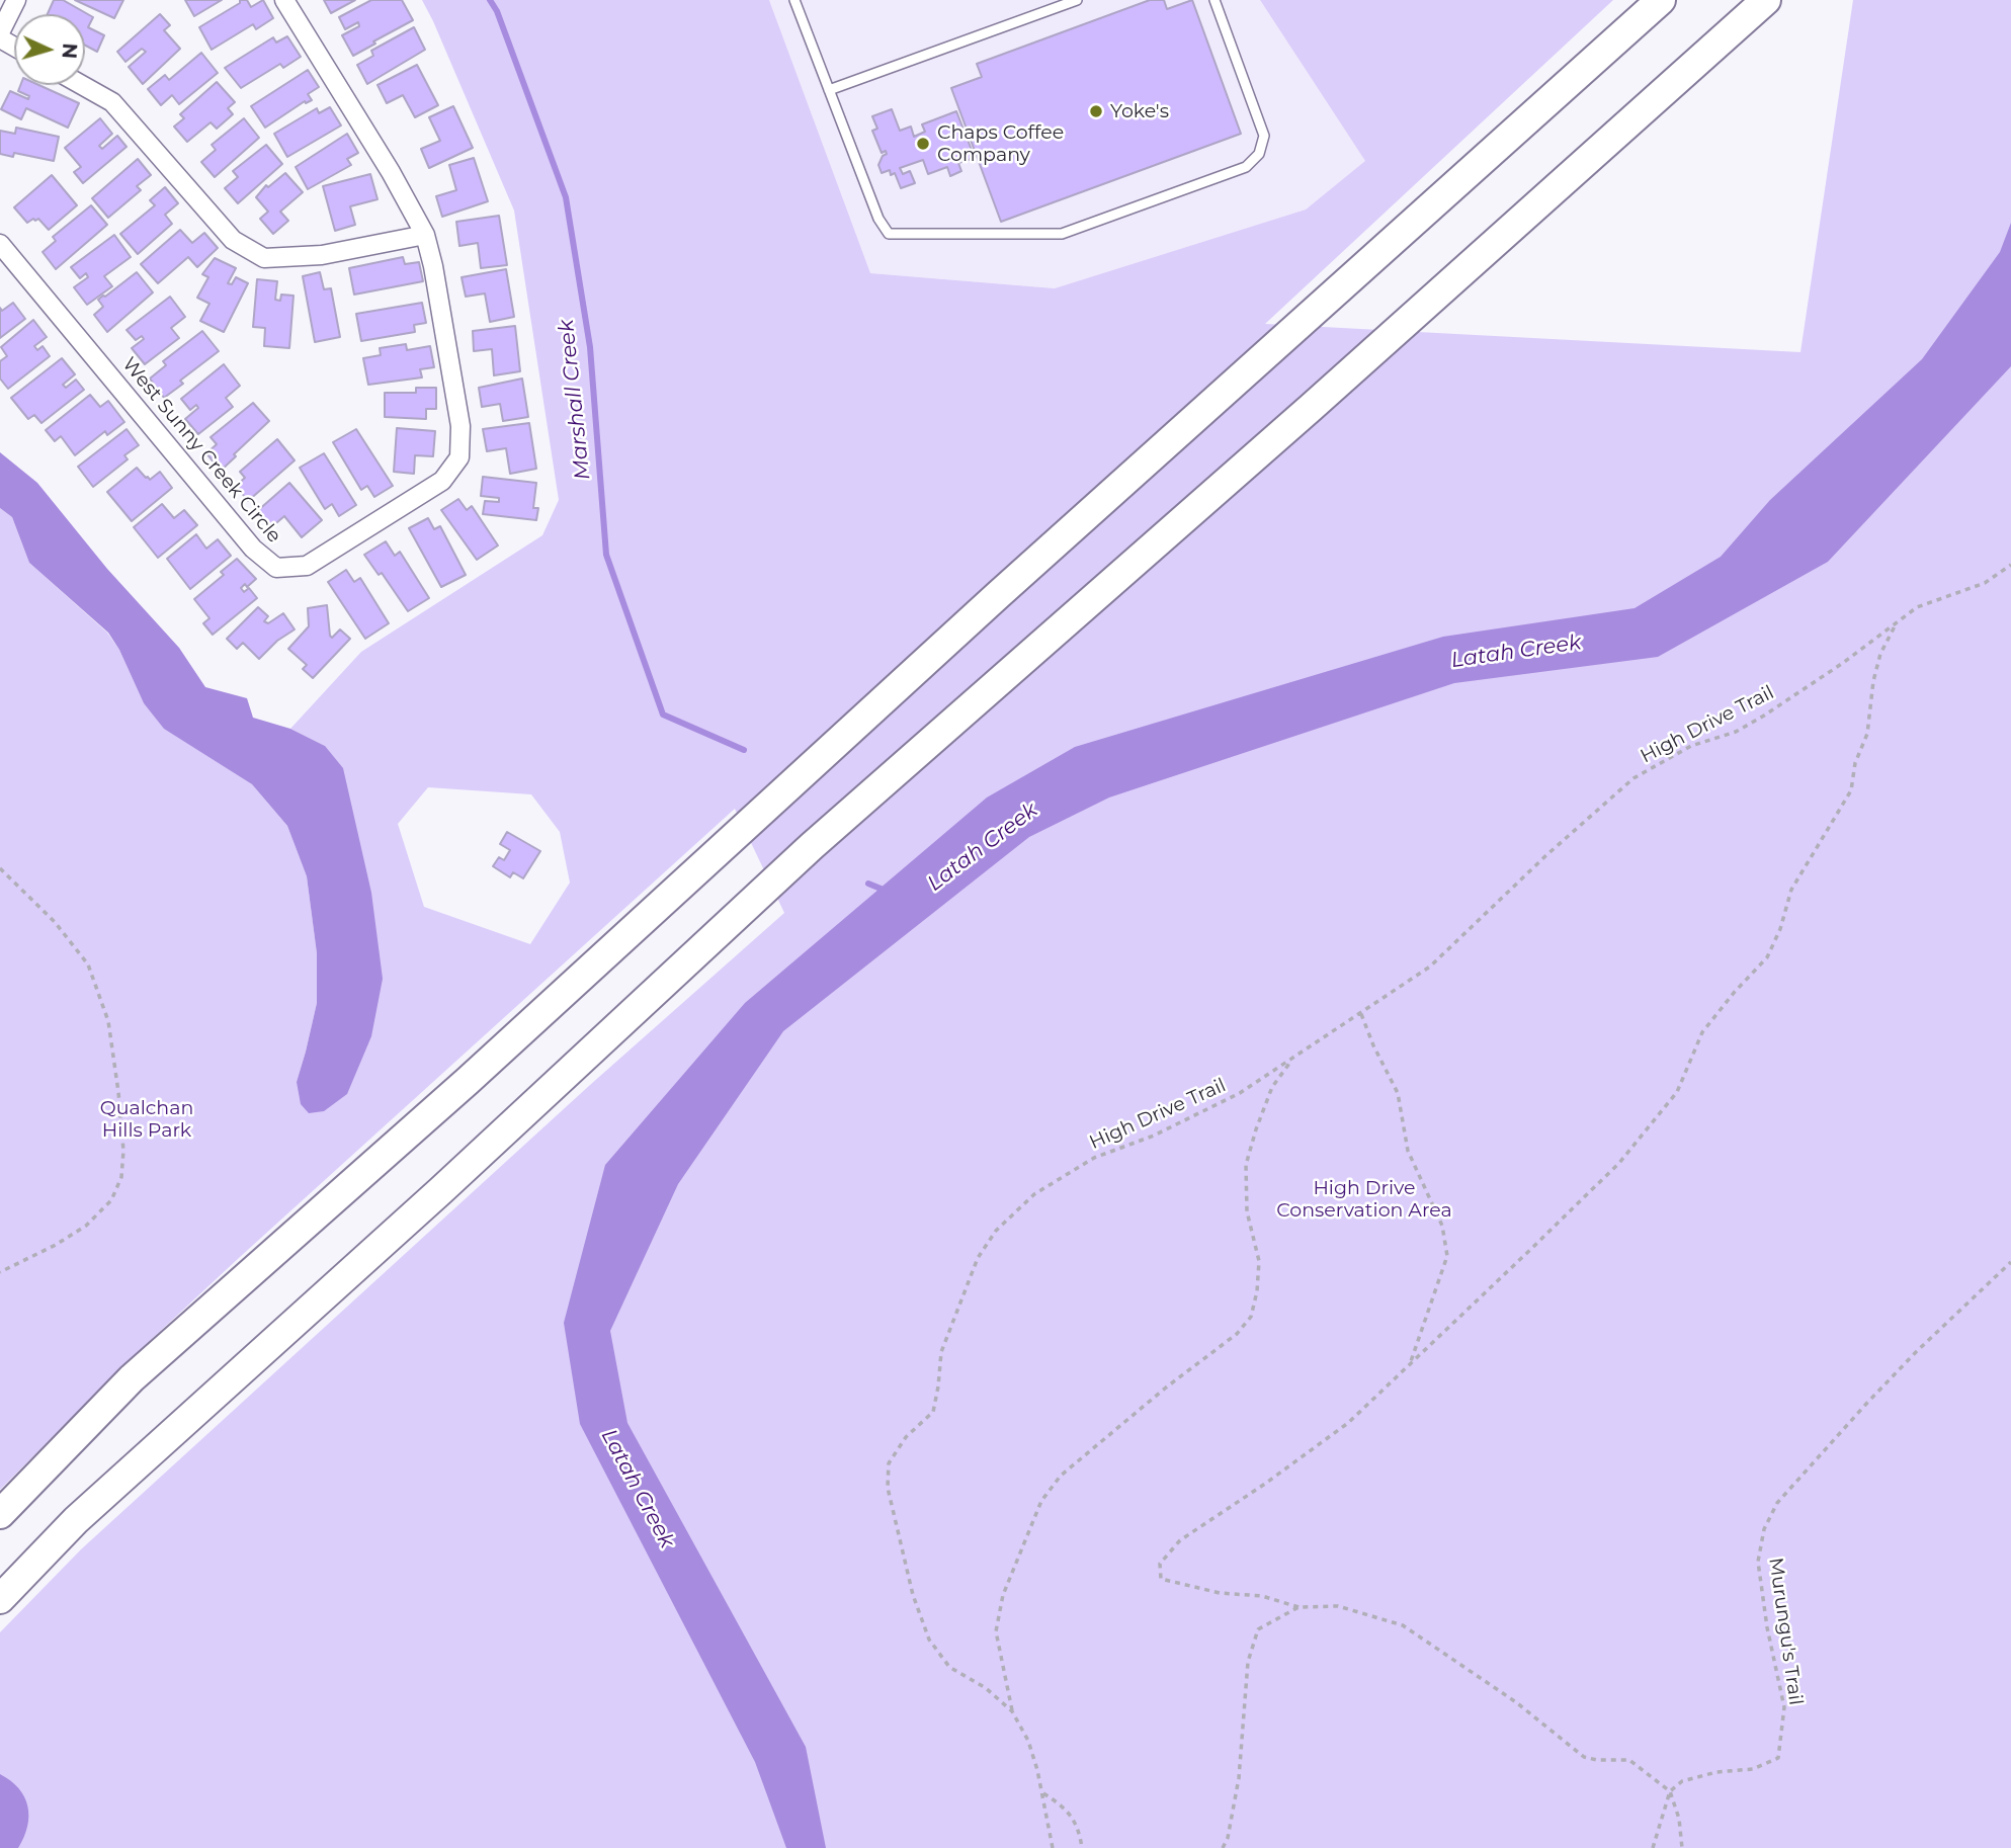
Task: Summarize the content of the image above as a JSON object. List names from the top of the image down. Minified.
{"streets":{"street":["West Sunny Creek Circle"],"path":["High Drive Trail","Murungu's Trail"]},"water":["Marshall Creek","Latah Creek"],"parks":["Qualchan Hills Park","High Drive Conservation Area"],"places":["Yoke's","Chaps Coffee Company"],"north":"right"}
